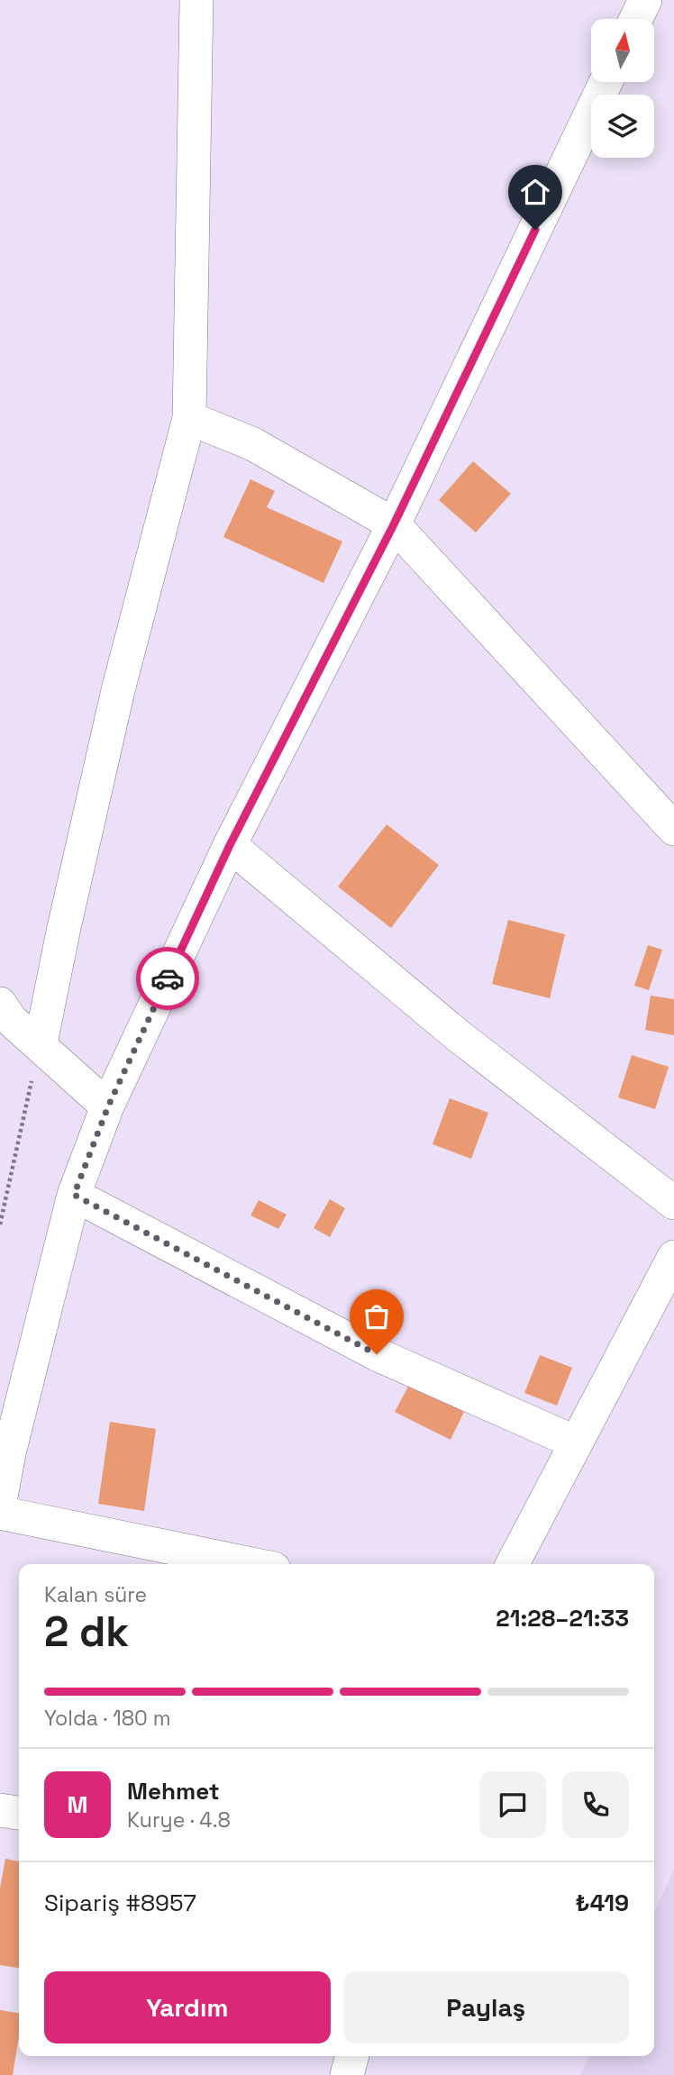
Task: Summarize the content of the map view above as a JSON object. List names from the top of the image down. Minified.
{"north":"top","page":{"heading":["2 dk","Kalan süre","21:28–21:33"],"panel":["Mehmet","Kurye · 4.8","Sipariş #8957","₺419"],"bar":"Yolda · 180 m","round":"M","buttons":["Yardım","Paylaş"]}}
